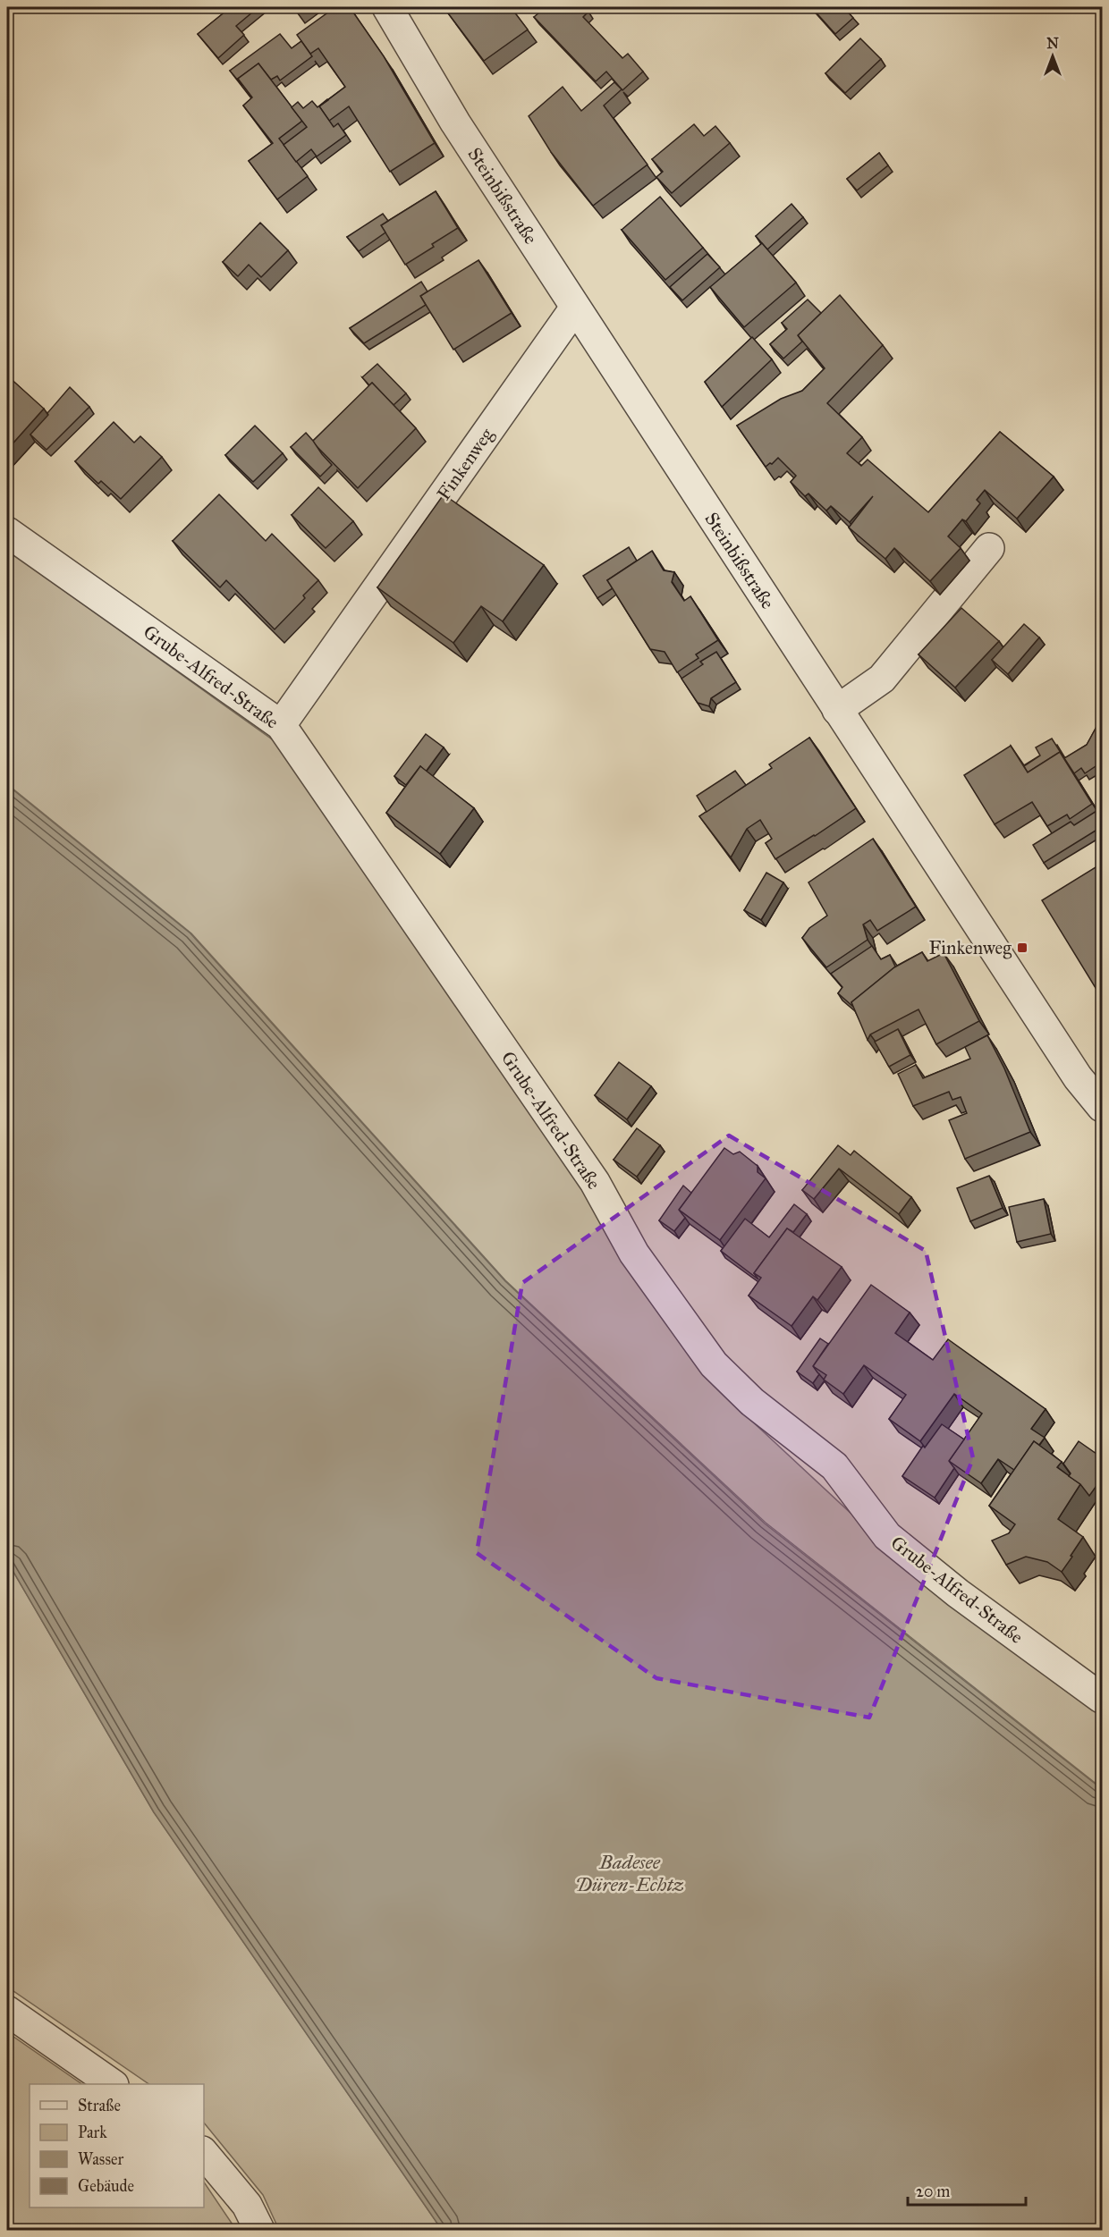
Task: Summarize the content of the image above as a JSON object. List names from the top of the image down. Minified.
{"streets":{"street":["Steinbißstraße","Finkenweg","Grube-Alfred-Straße"]},"crossings":[["Steinbißstraße","Finkenweg"],["Finkenweg","Grube-Alfred-Straße"]],"water":["Badesee Düren-Echtz"],"places":{"transit":["Finkenweg"]},"legend":["Straße","Park","Wasser","Gebäude"],"scale_bar":"20 m","north":"top"}
